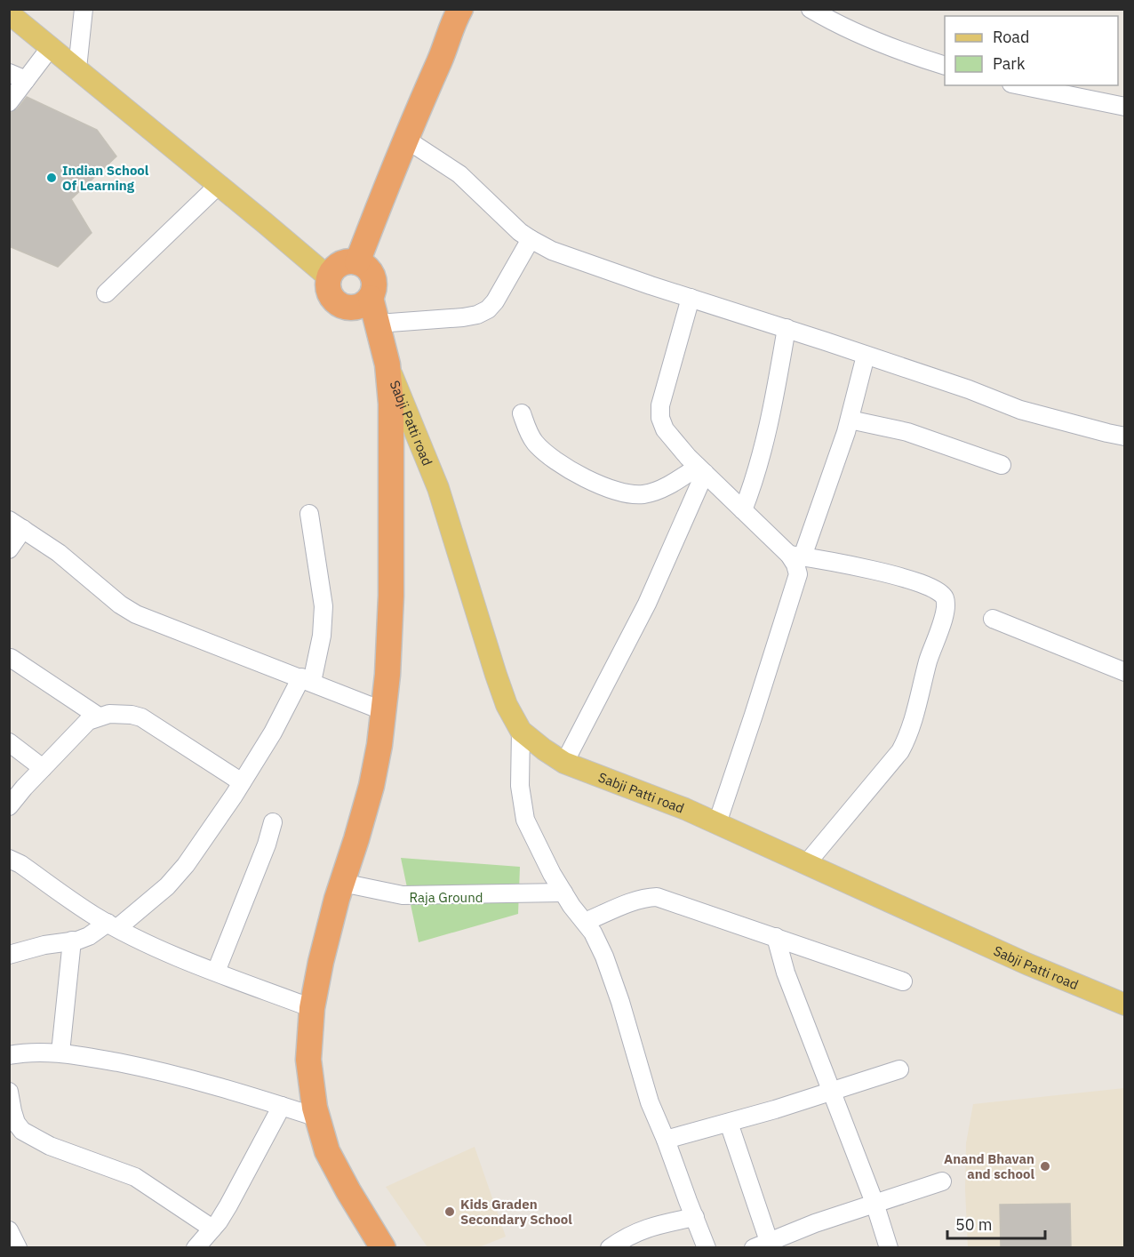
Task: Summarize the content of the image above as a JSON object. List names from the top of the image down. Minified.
{"streets":{"main road":["Sabji Patti road"]},"parks":["Raja Ground"],"places":["Indian School Of Learning","Anand Bhavan and school","Kids Graden Secondary School"],"legend":["Road","Park"],"scale_bar":"50 m"}
